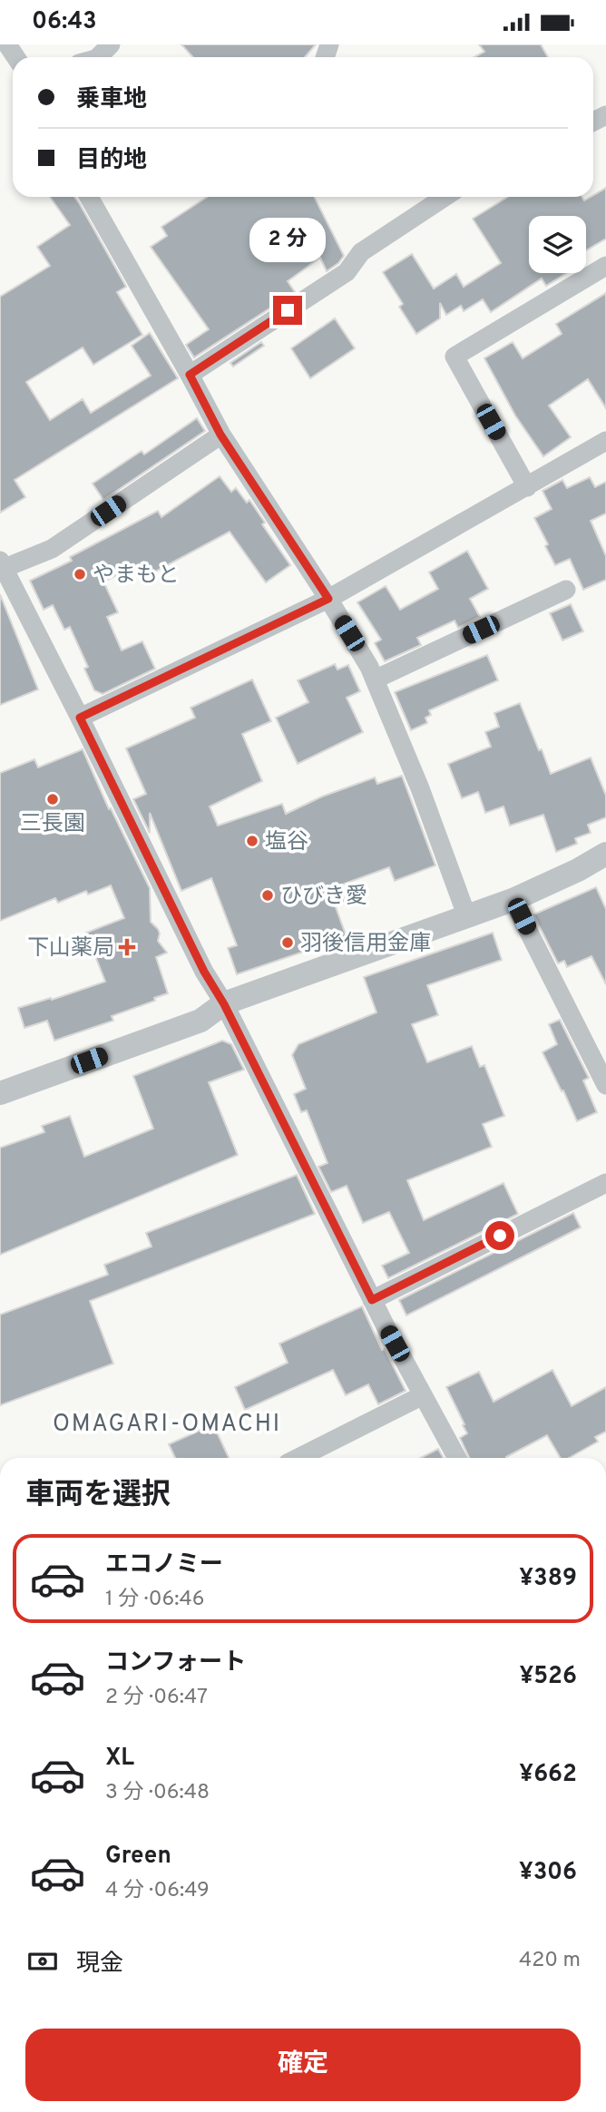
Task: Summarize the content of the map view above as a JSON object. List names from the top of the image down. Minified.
{"districts":["OMAGARI-OMACHI"],"places":{"other":["やまもと","三長園","塩谷","ひびき愛","羽後信用金庫"],"health":["下山薬局"]},"page":{"status":"06:43","banner":["乗車地","目的地"],"bubble":"2 分","heading":"車両を選択","list":[{"name":"エコノミー","note":"1 分 · 06:46","value":"¥389"},{"name":"コンフォート","note":"2 分 · 06:47","value":"¥526"},{"name":"XL","note":"3 分 · 06:48","value":"¥662"},{"name":"Green","note":"4 分 · 06:49","value":"¥306"}],"pay":["現金","420 m"],"buttons":"確定"}}
